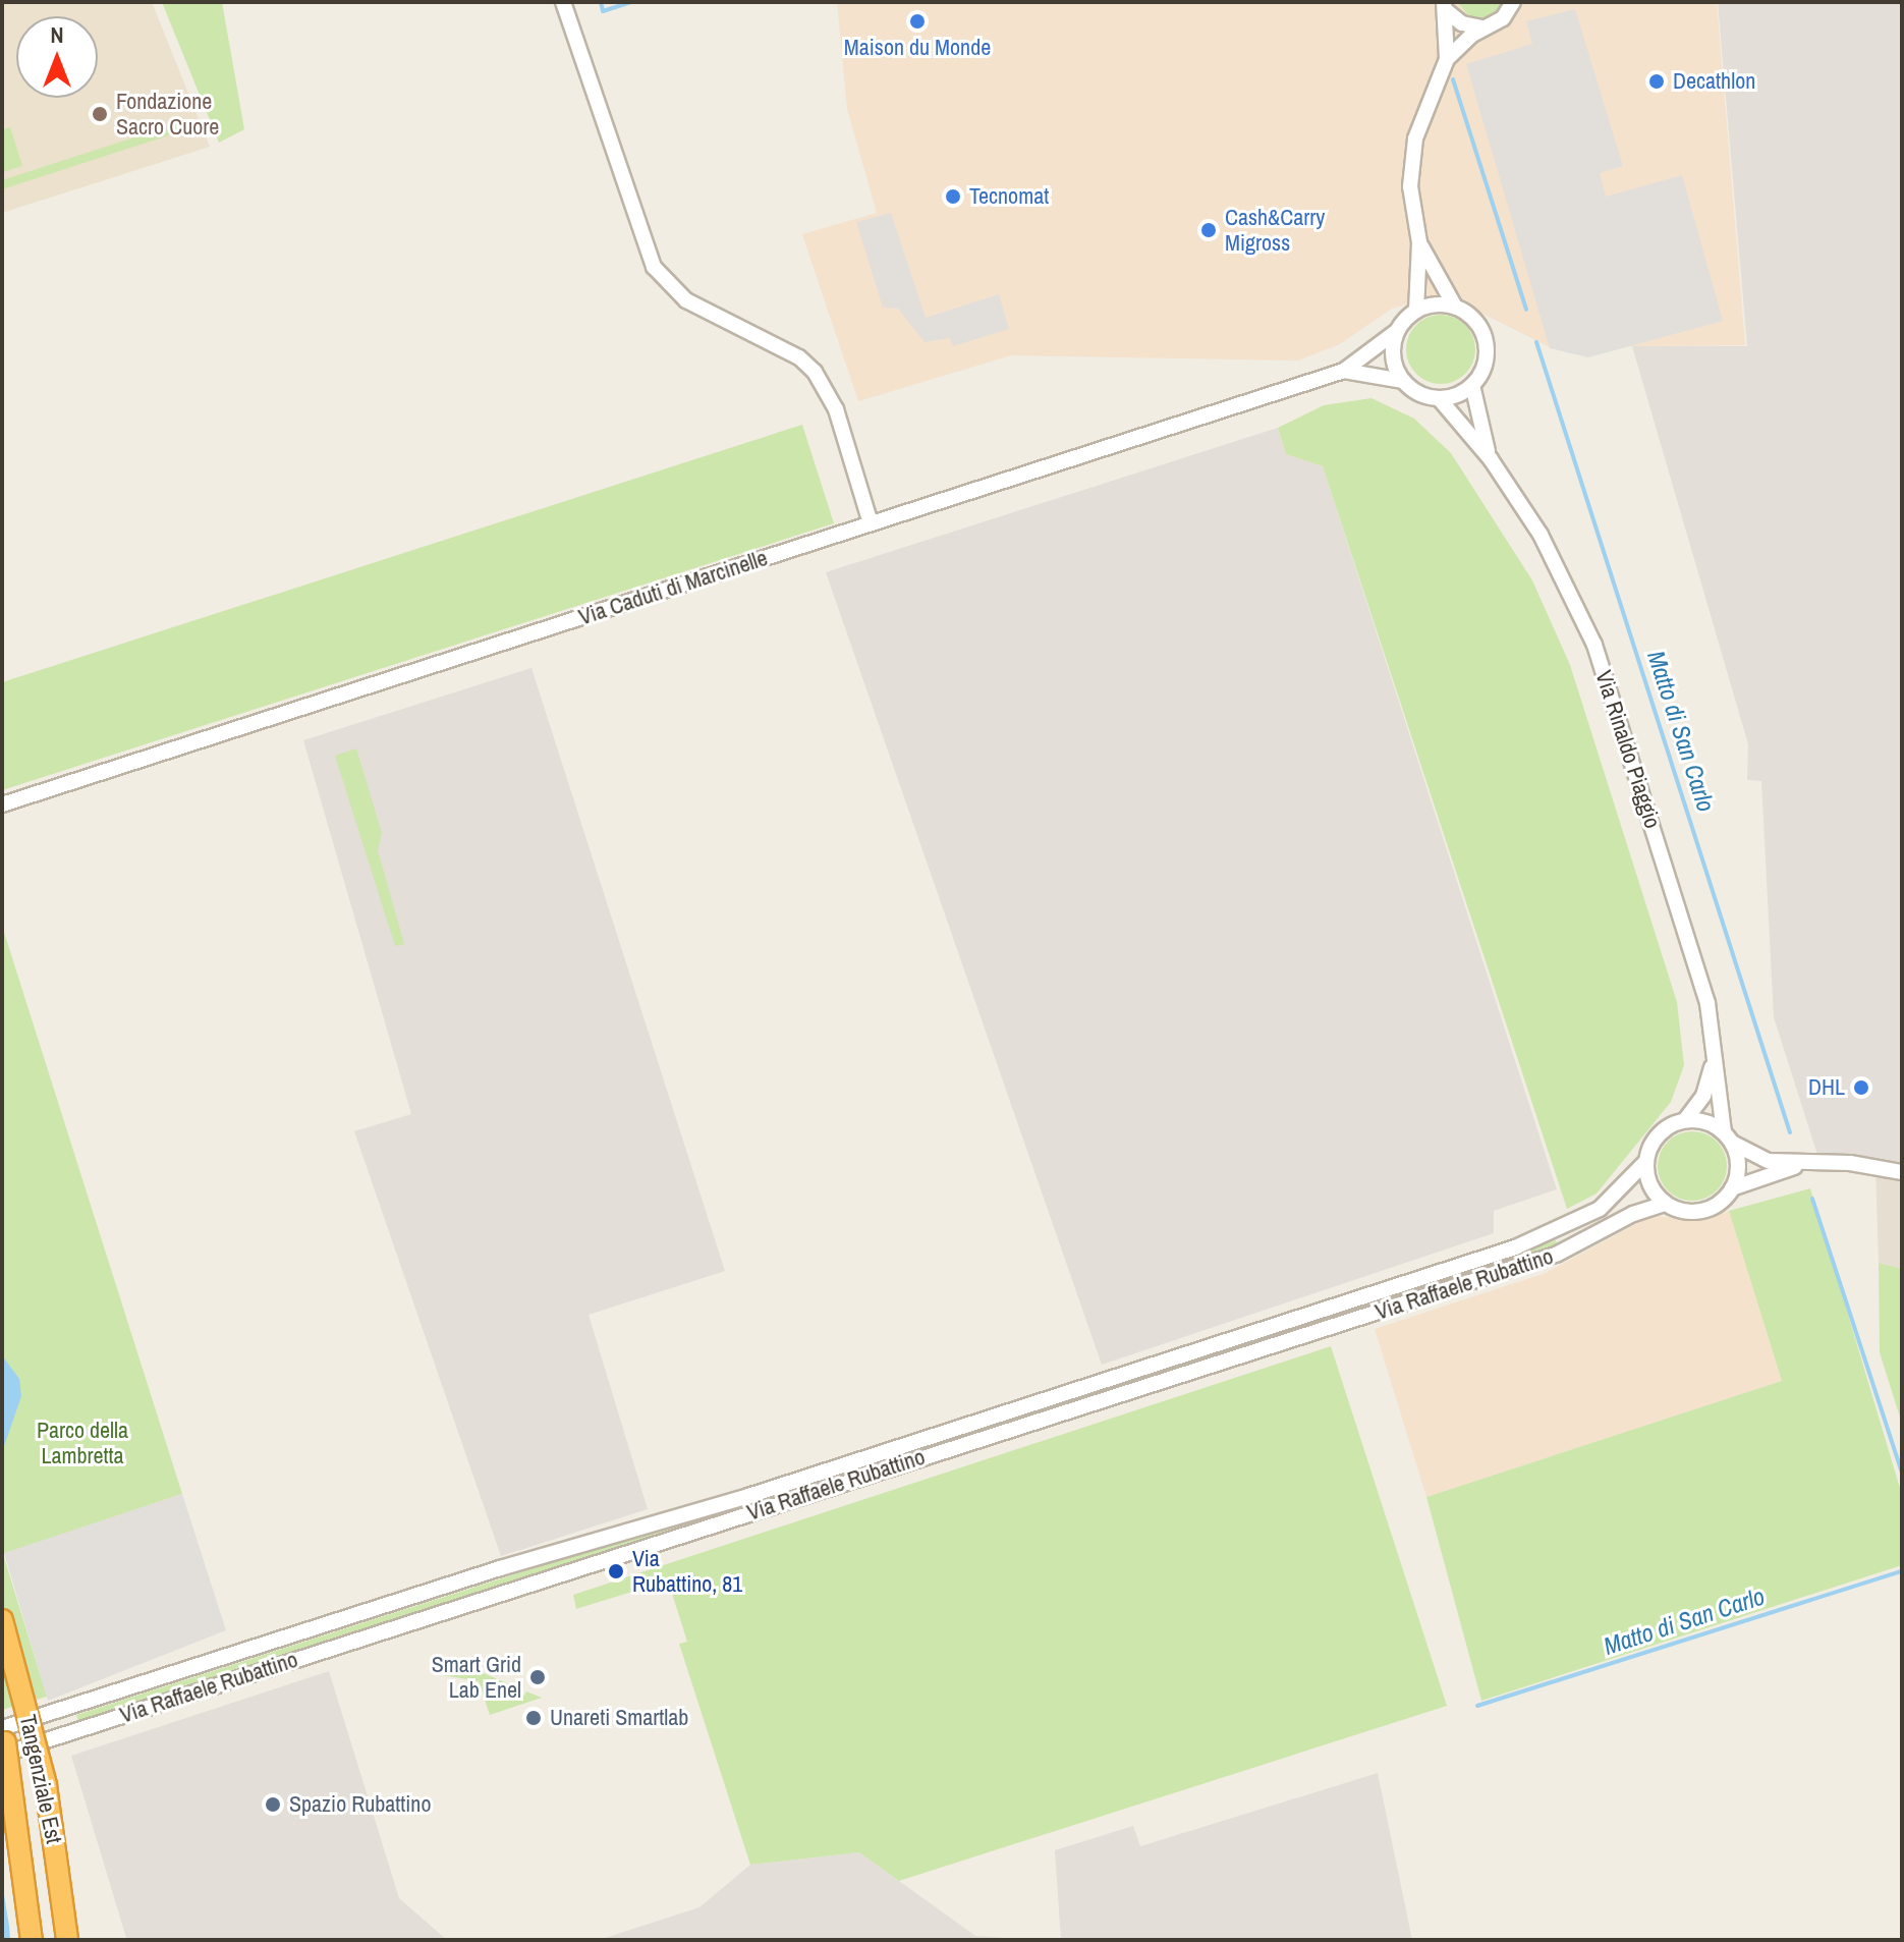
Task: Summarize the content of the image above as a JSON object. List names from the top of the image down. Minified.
{"streets":{"highway":["Tangenziale Est"],"street":["Via Caduti di Marcinelle","Via Rinaldo Piaggio","Via Raffaele Rubattino"]},"crossings":[["Via Caduti di Marcinelle","Via Rinaldo Piaggio"],["Via Rinaldo Piaggio","Via Raffaele Rubattino"],["Via Raffaele Rubattino","Tangenziale Est"]],"water":["Matto di San Carlo"],"parks":["Parco della Lambretta"],"places":["Maison du Monde","Decathlon","Fondazione Sacro Cuore","Tecnomat","Cash&Carry Migross","DHL","Via Rubattino, 81","Smart Grid Lab Enel","Unareti Smartlab","Spazio Rubattino"],"north":"top"}
